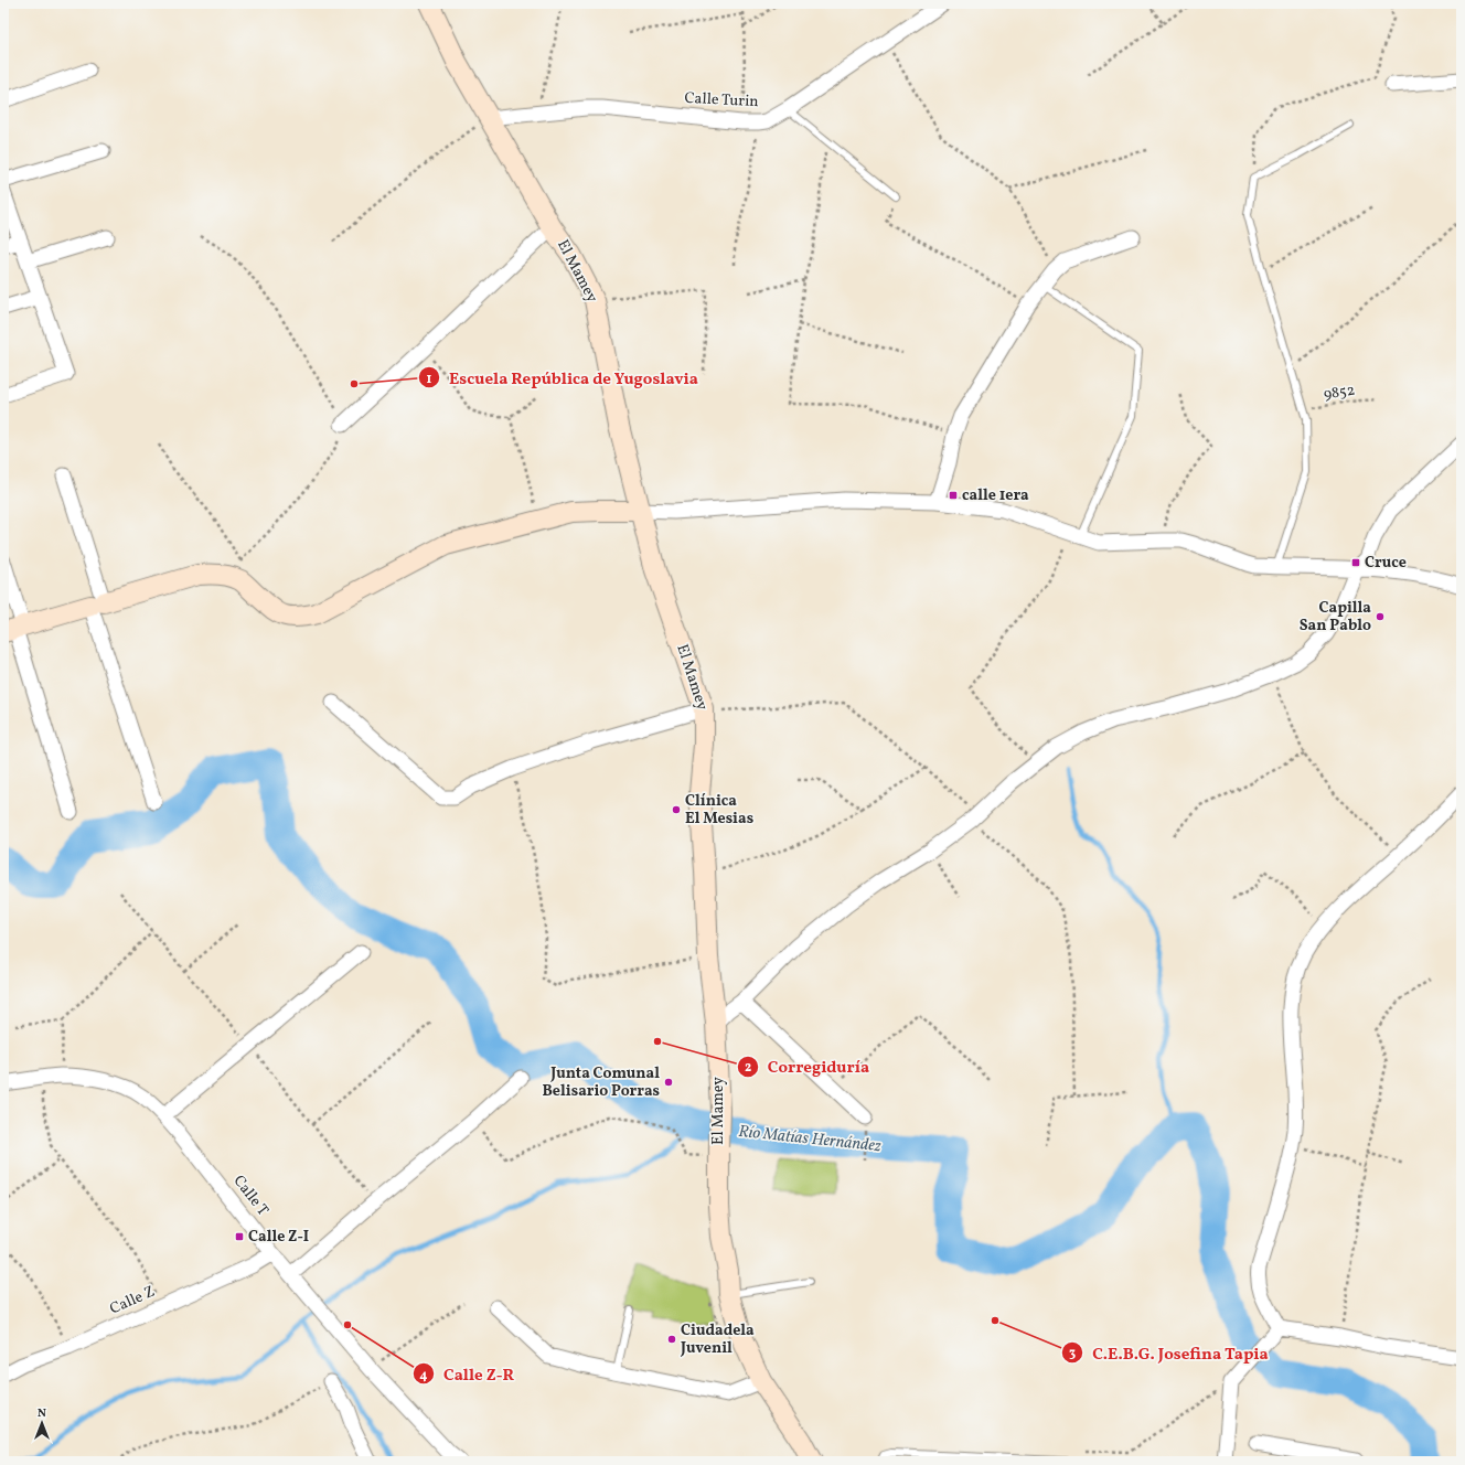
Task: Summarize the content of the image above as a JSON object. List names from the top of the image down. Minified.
{"streets":{"street":["Calle Turin","El Mamey","Calle T","Calle Z"],"path":["9852"]},"crossings":[["Calle Turin","El Mamey"],["Calle T","Calle Z"]],"water":["Río Matías Hernández"],"places":{"other":["Escuela República de Yugoslavia","Capilla San Pablo","Clínica El Mesias","Corregiduría","Junta Comunal Belisario Porras","C.E.B.G. Josefina Tapia","Calle Z-R","Ciudadela Juvenil"],"transit":["calle 1era","Cruce","Calle Z-I"]},"north":"top"}
